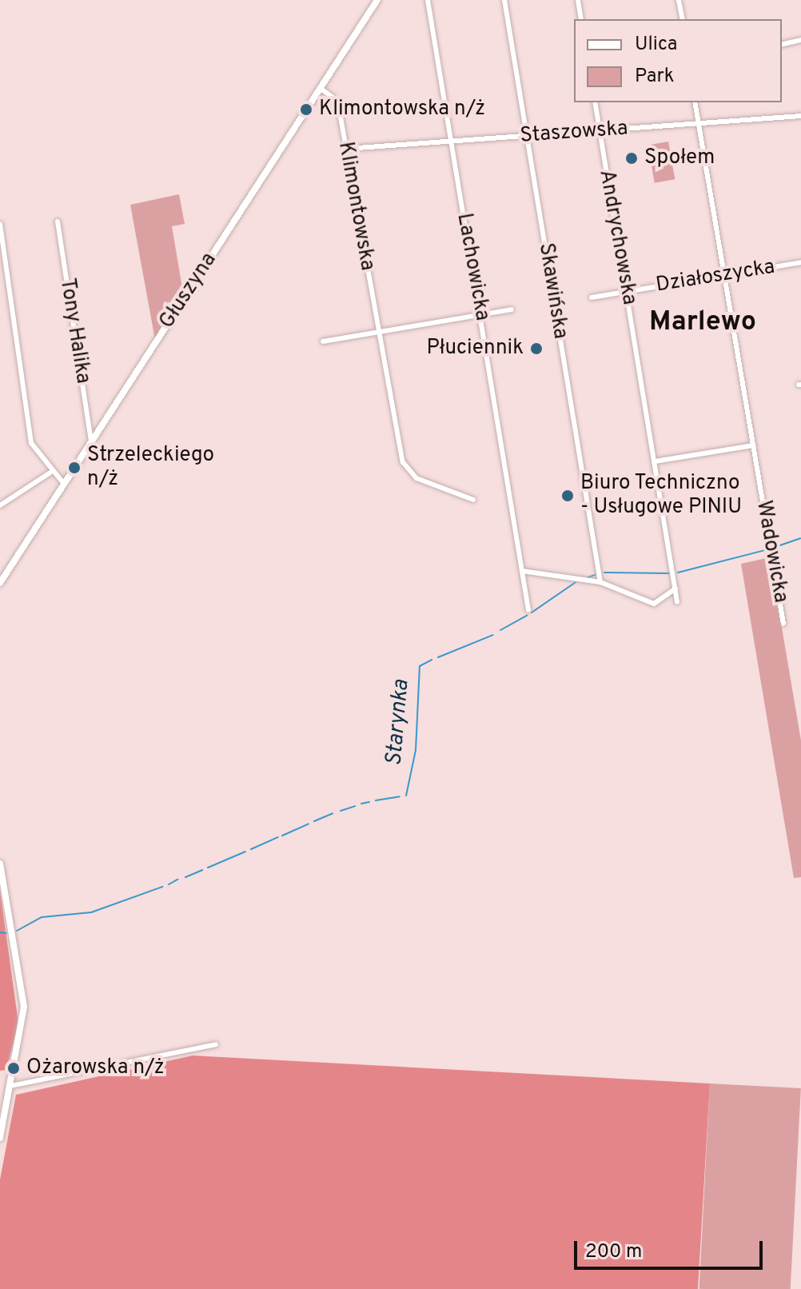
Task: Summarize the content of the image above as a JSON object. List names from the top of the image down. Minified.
{"streets":{"street":["Staszowska","Klimontowska","Andrychowska","Lachowicka","Działoszycka","Głuszyna","Skawińska","Tony Halika","Wadowicka"]},"crossings":[["Staszowska","Klimontowska"],["Staszowska","Andrychowska"],["Staszowska","Lachowicka"],["Staszowska","Skawińska"],["Staszowska","Wadowicka"],["Klimontowska","Głuszyna"],["Andrychowska","Działoszycka"],["Działoszycka","Wadowicka"],["Głuszyna","Tony Halika"]],"districts":["Marlewo"],"water":["Starynka"],"places":["Klimontowska n/ż","Społem","Płuciennik","Strzeleckiego n/ż","Biuro Techniczno - Usługowe PINIU","Ożarowska n/ż"],"legend":["Ulica","Park"],"scale_bar":"200 m"}
